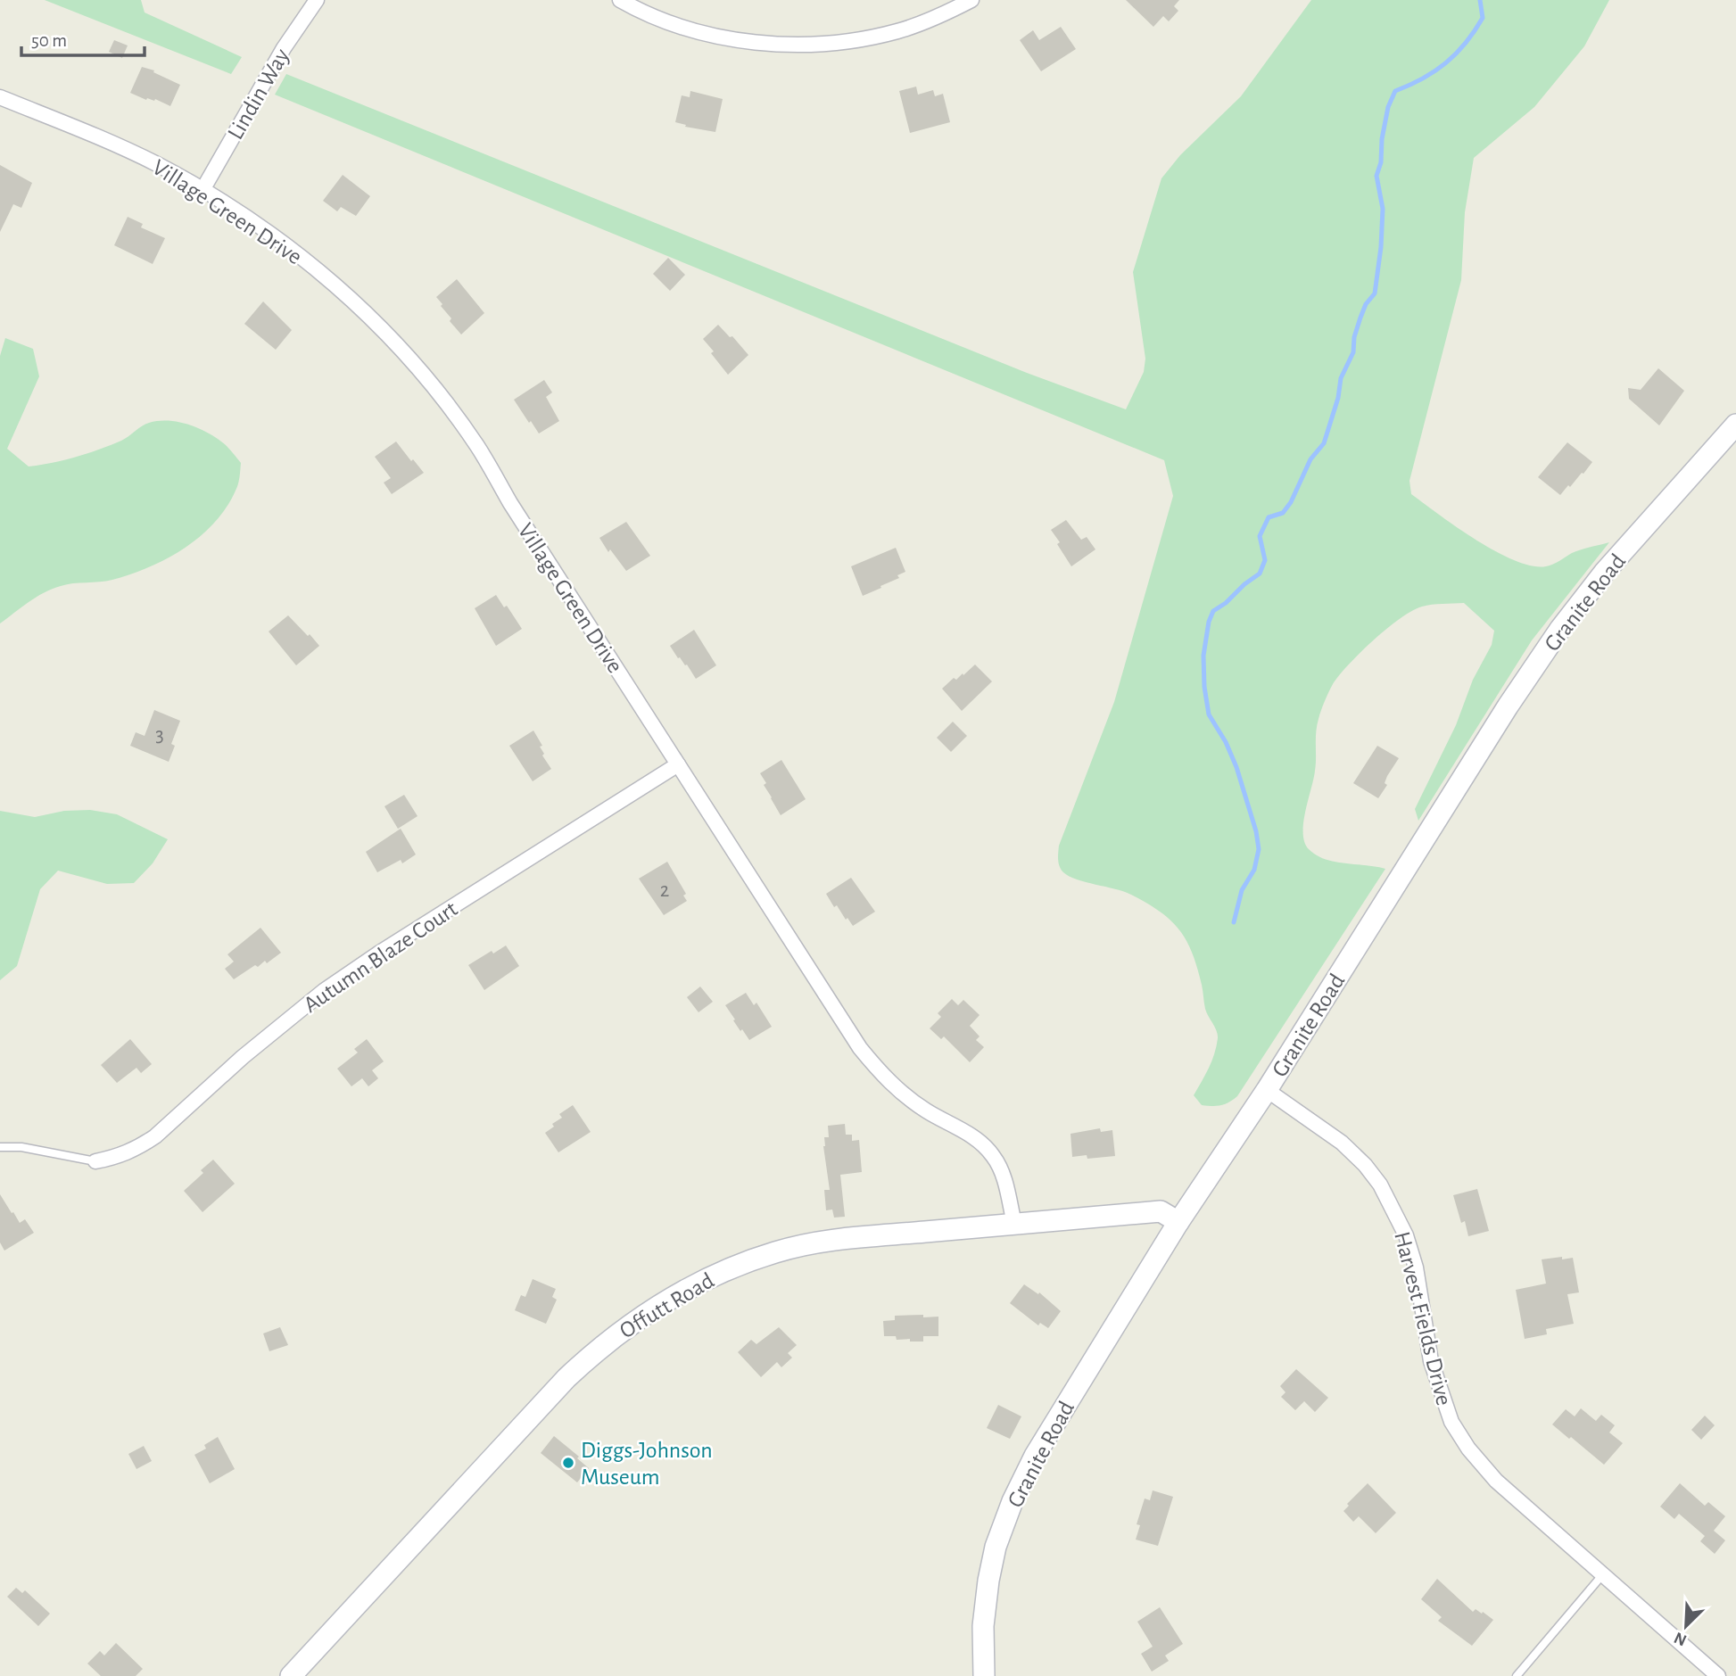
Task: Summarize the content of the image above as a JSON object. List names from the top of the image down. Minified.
{"streets":{"street":["Lindin Way","Village Green Drive","Granite Road","Autumn Blaze Court","Offutt Road","Harvest Fields Drive"]},"crossings":[["Lindin Way","Village Green Drive"],["Village Green Drive","Autumn Blaze Court"],["Village Green Drive","Offutt Road"],["Granite Road","Offutt Road"],["Granite Road","Harvest Fields Drive"]],"places":["Diggs-Johnson Museum"],"house_numbers":["3","2"],"scale_bar":"50 m","north":"bottom left"}
